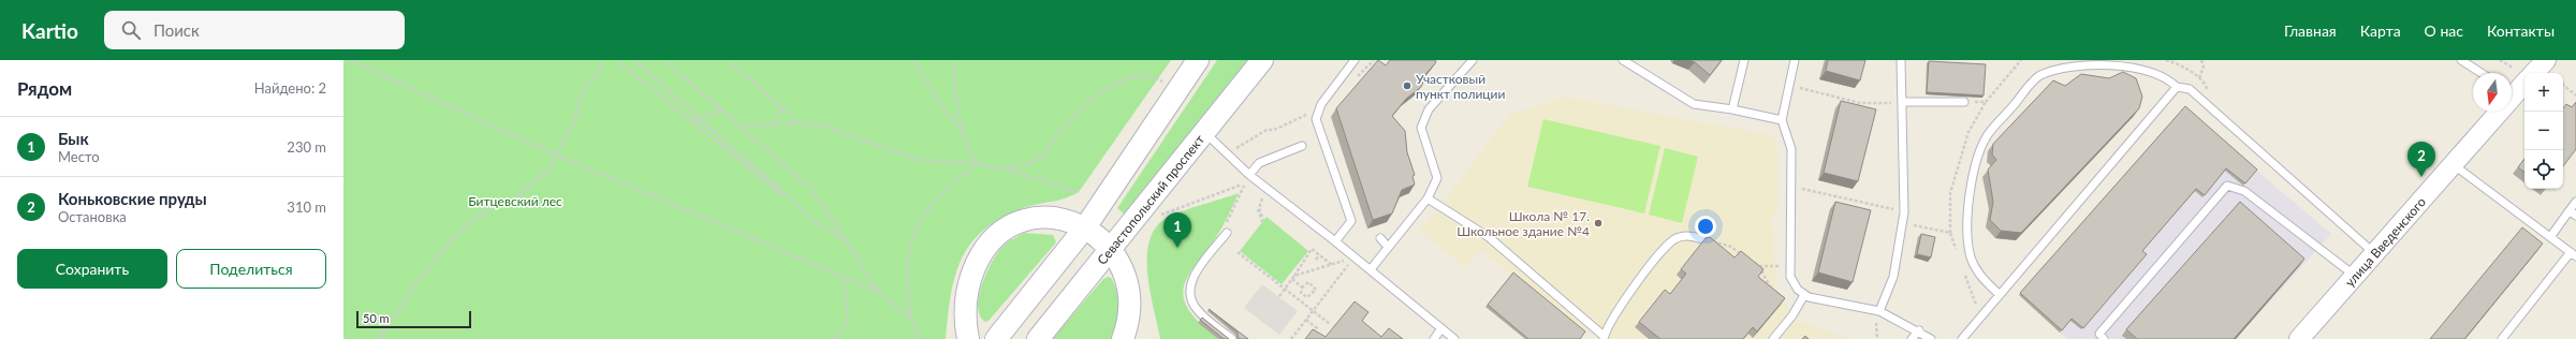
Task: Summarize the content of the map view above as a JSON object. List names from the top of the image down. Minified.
{"streets":{"main road":["Севастопольский проспект"],"street":["улица Введенского"]},"parks":["Битцевский лес"],"places":["Участковый пункт полиции","Школа № 17. Школьное здание №4"],"scale_bar":"50 m","north":"bottom","page":{"header":"Kartio","search":"Поиск","nav":["Главная","Карта","О нас","Контакты"],"heading":["Рядом","Найдено: 2"],"map_buttons":["+","−"],"list":[{"mark":"1","name":"Бык","note":"Место","value":"230 m"},{"mark":"2","name":"Коньковские пруды","note":"Остановка","value":"310 m"}],"pins":["2","1"],"buttons":["Сохранить","Поделиться"],"scale":"50 m"}}
